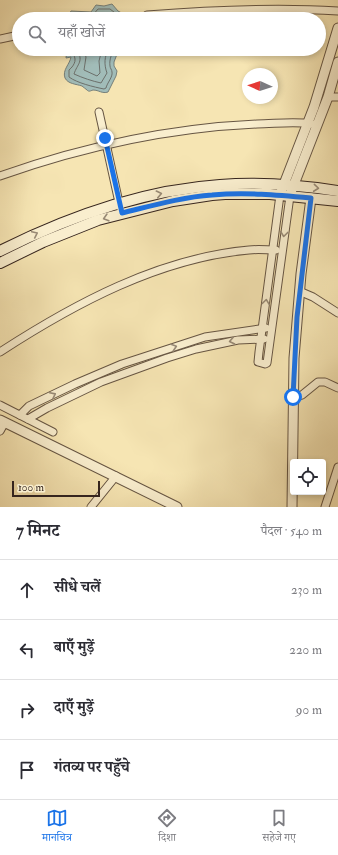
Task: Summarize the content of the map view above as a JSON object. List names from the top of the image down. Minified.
{"scale_bar":"100 m","north":"left","page":{"search":"यहाँ खोजें","scale":"100 m","heading":["7 मिनट","पैदल · 540 m"],"list":[["सीधे चलें","230 m"],["बाएँ मुड़ें","220 m"],["दाएँ मुड़ें","90 m"],"गंतव्य पर पहुँचे"],"nav":["मानचित्र","दिशा","सहेजे गए"]}}
